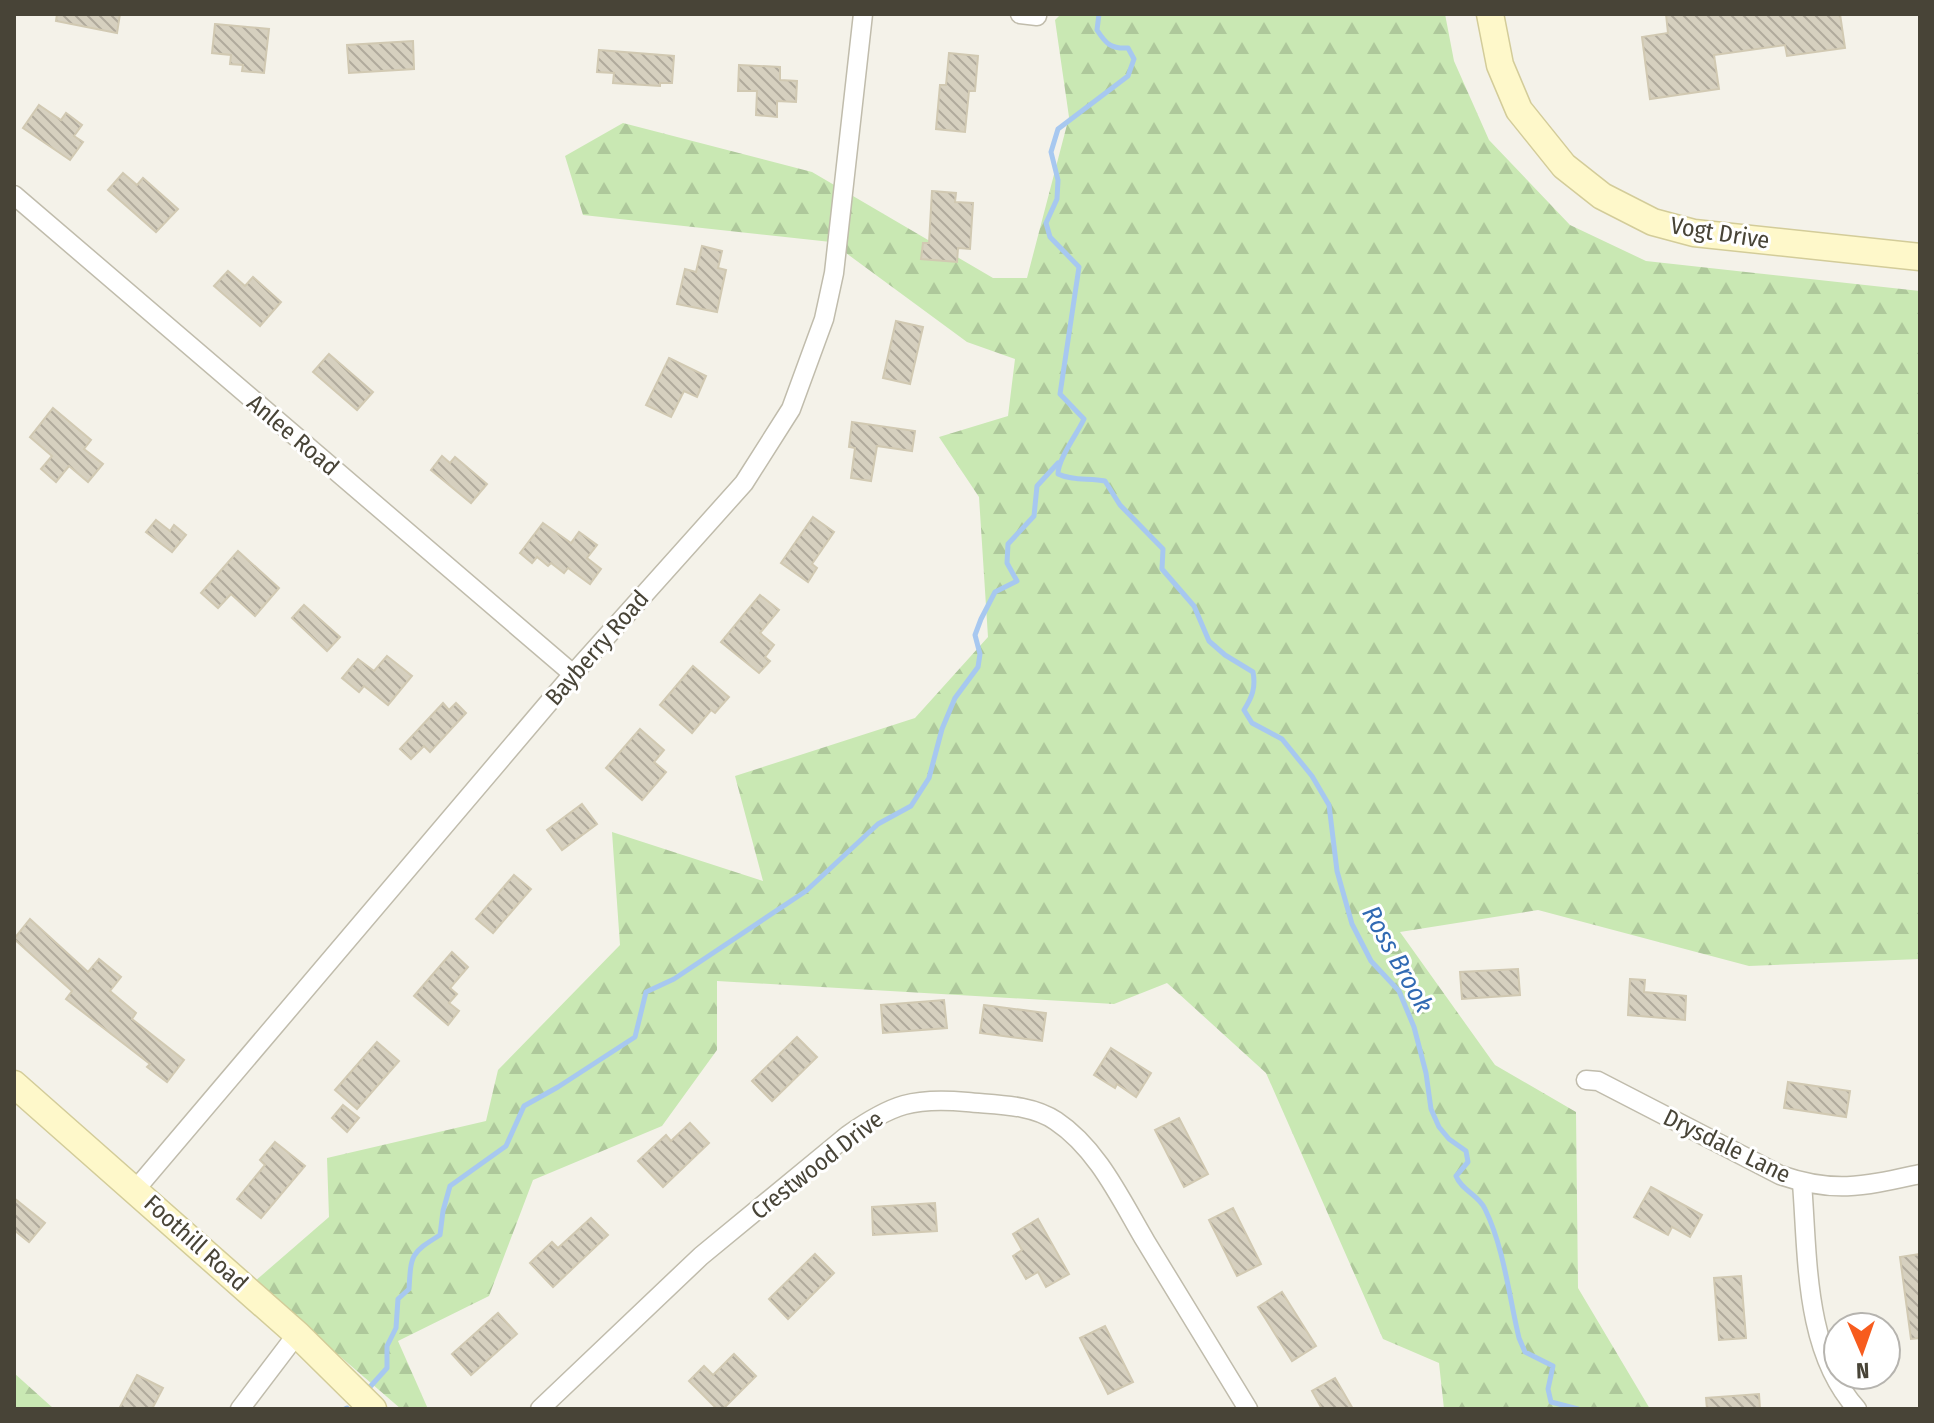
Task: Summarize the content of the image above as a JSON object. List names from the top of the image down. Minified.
{"streets":{"street":["Vogt Drive","Anlee Road","Bayberry Road","Drysdale Lane","Crestwood Drive","Foothill Road"]},"crossings":[["Anlee Road","Bayberry Road"],["Bayberry Road","Foothill Road"]],"water":["Ross Brook"],"north":"bottom"}
